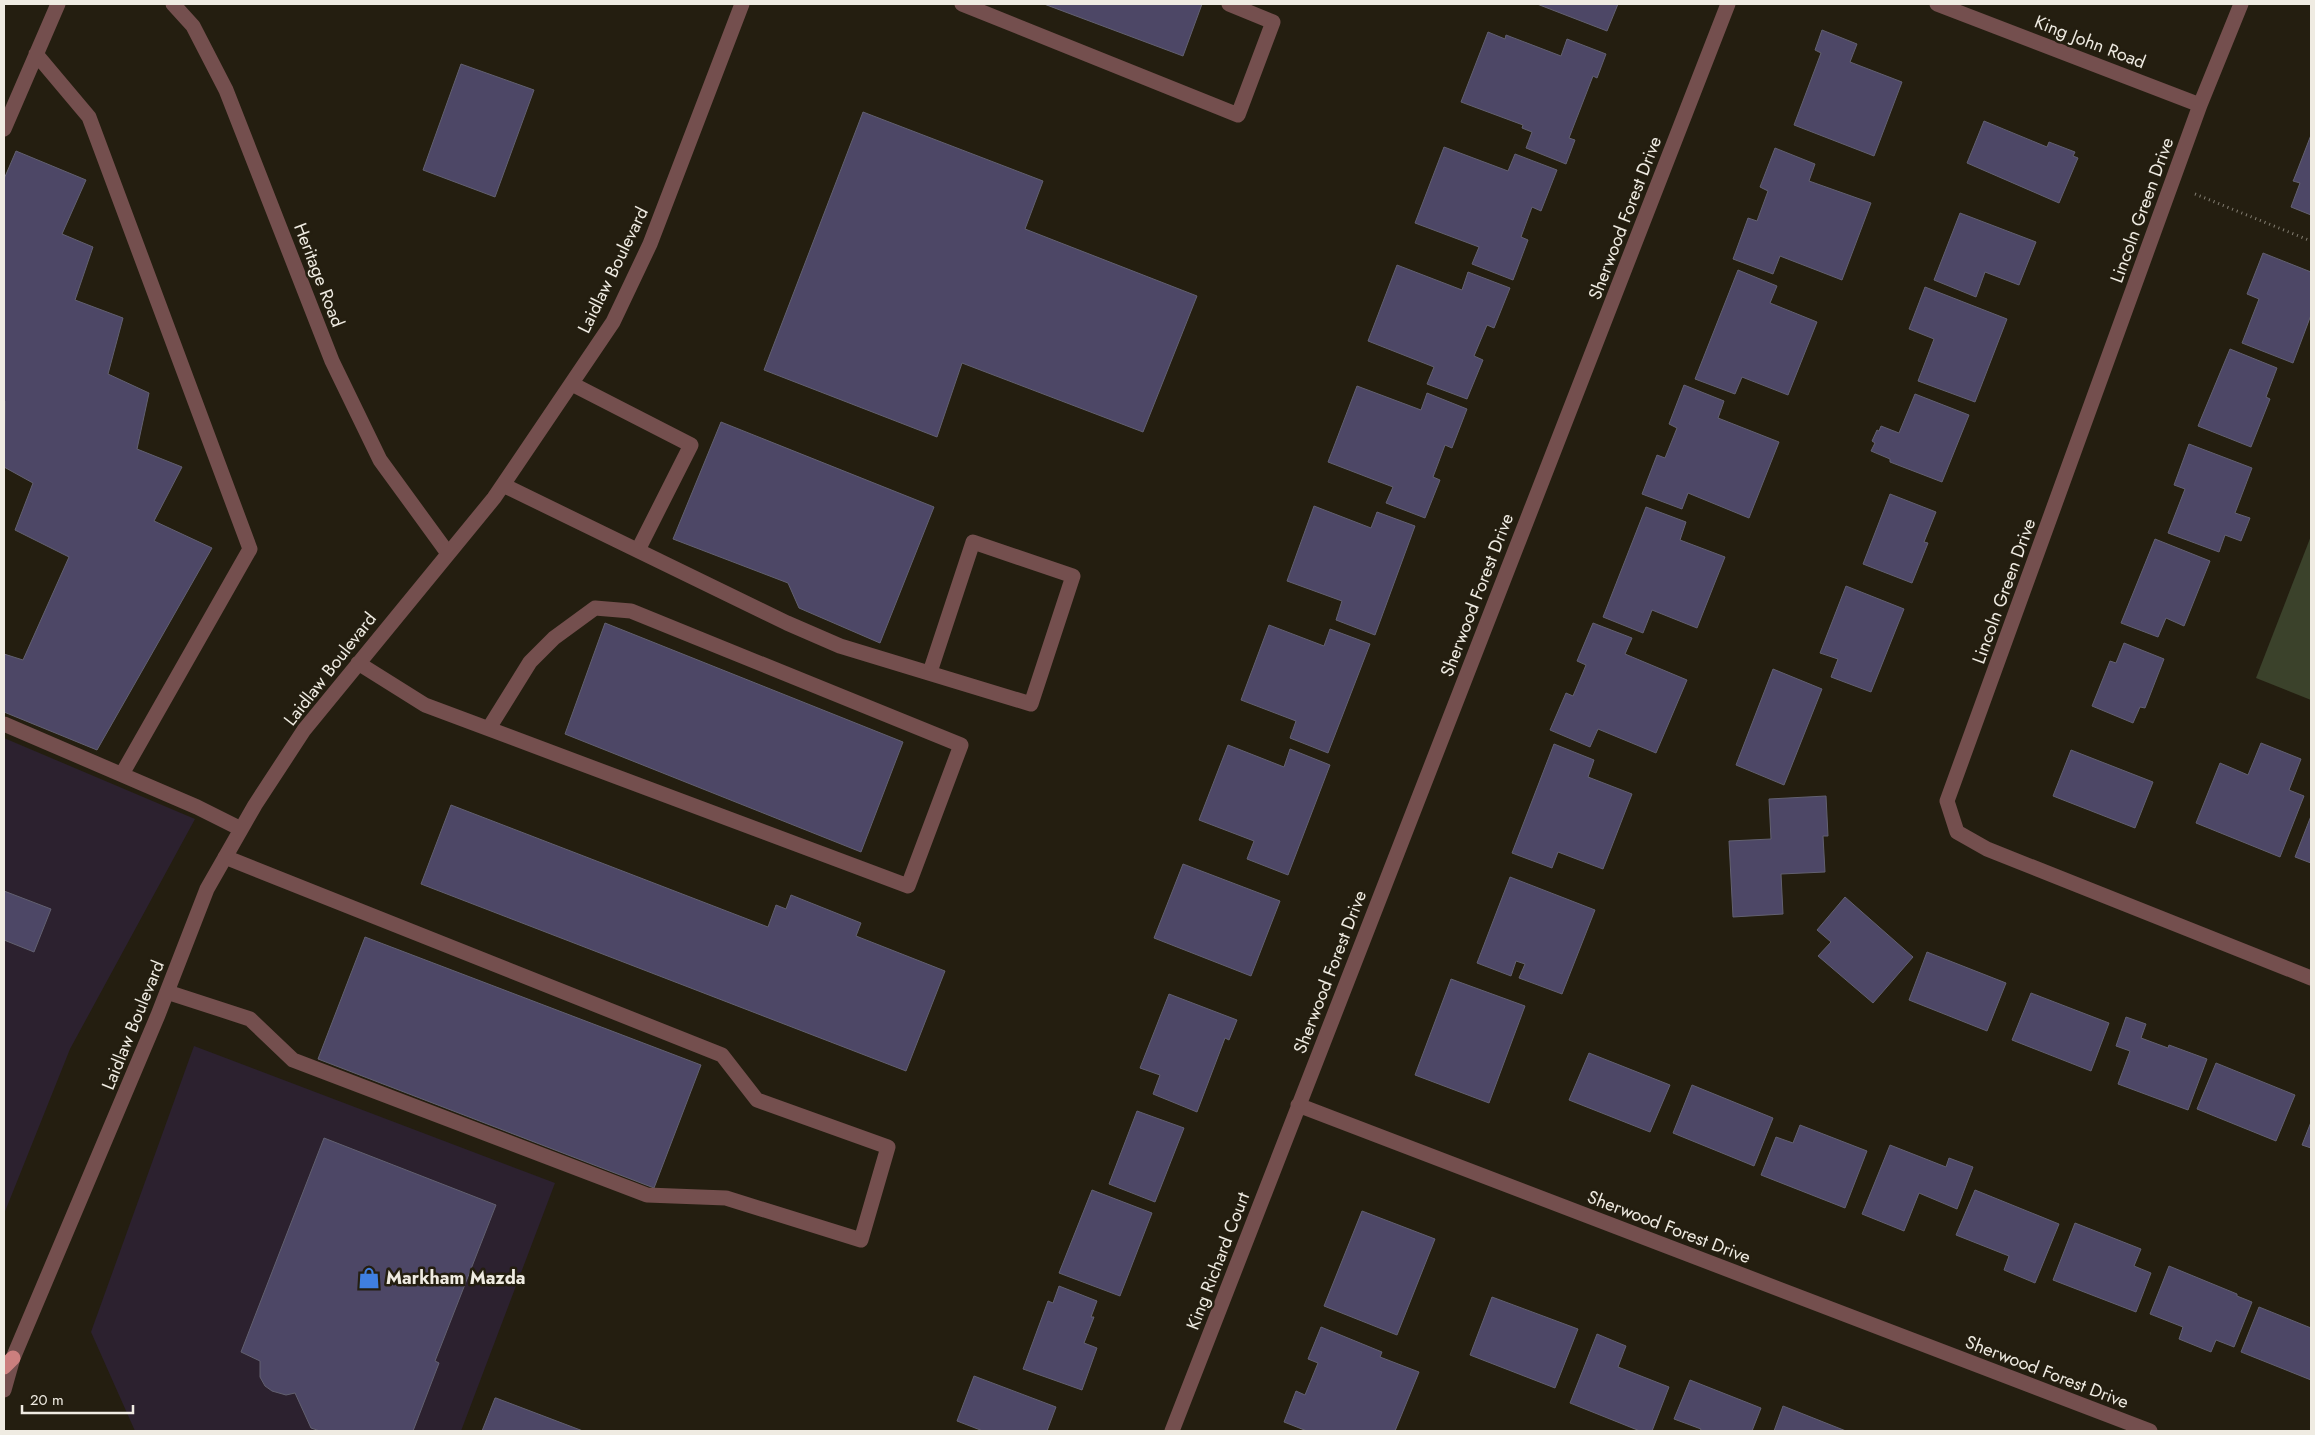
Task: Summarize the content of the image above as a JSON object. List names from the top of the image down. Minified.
{"streets":{"street":["King John Road","Lincoln Green Drive","Sherwood Forest Drive","Laidlaw Boulevard","Heritage Road","King Richard Court"]},"crossings":[["King John Road","Lincoln Green Drive"],["Sherwood Forest Drive","King Richard Court"],["Laidlaw Boulevard","Heritage Road"]],"places":{"shop":["Markham Mazda"]},"scale_bar":"20 m"}
